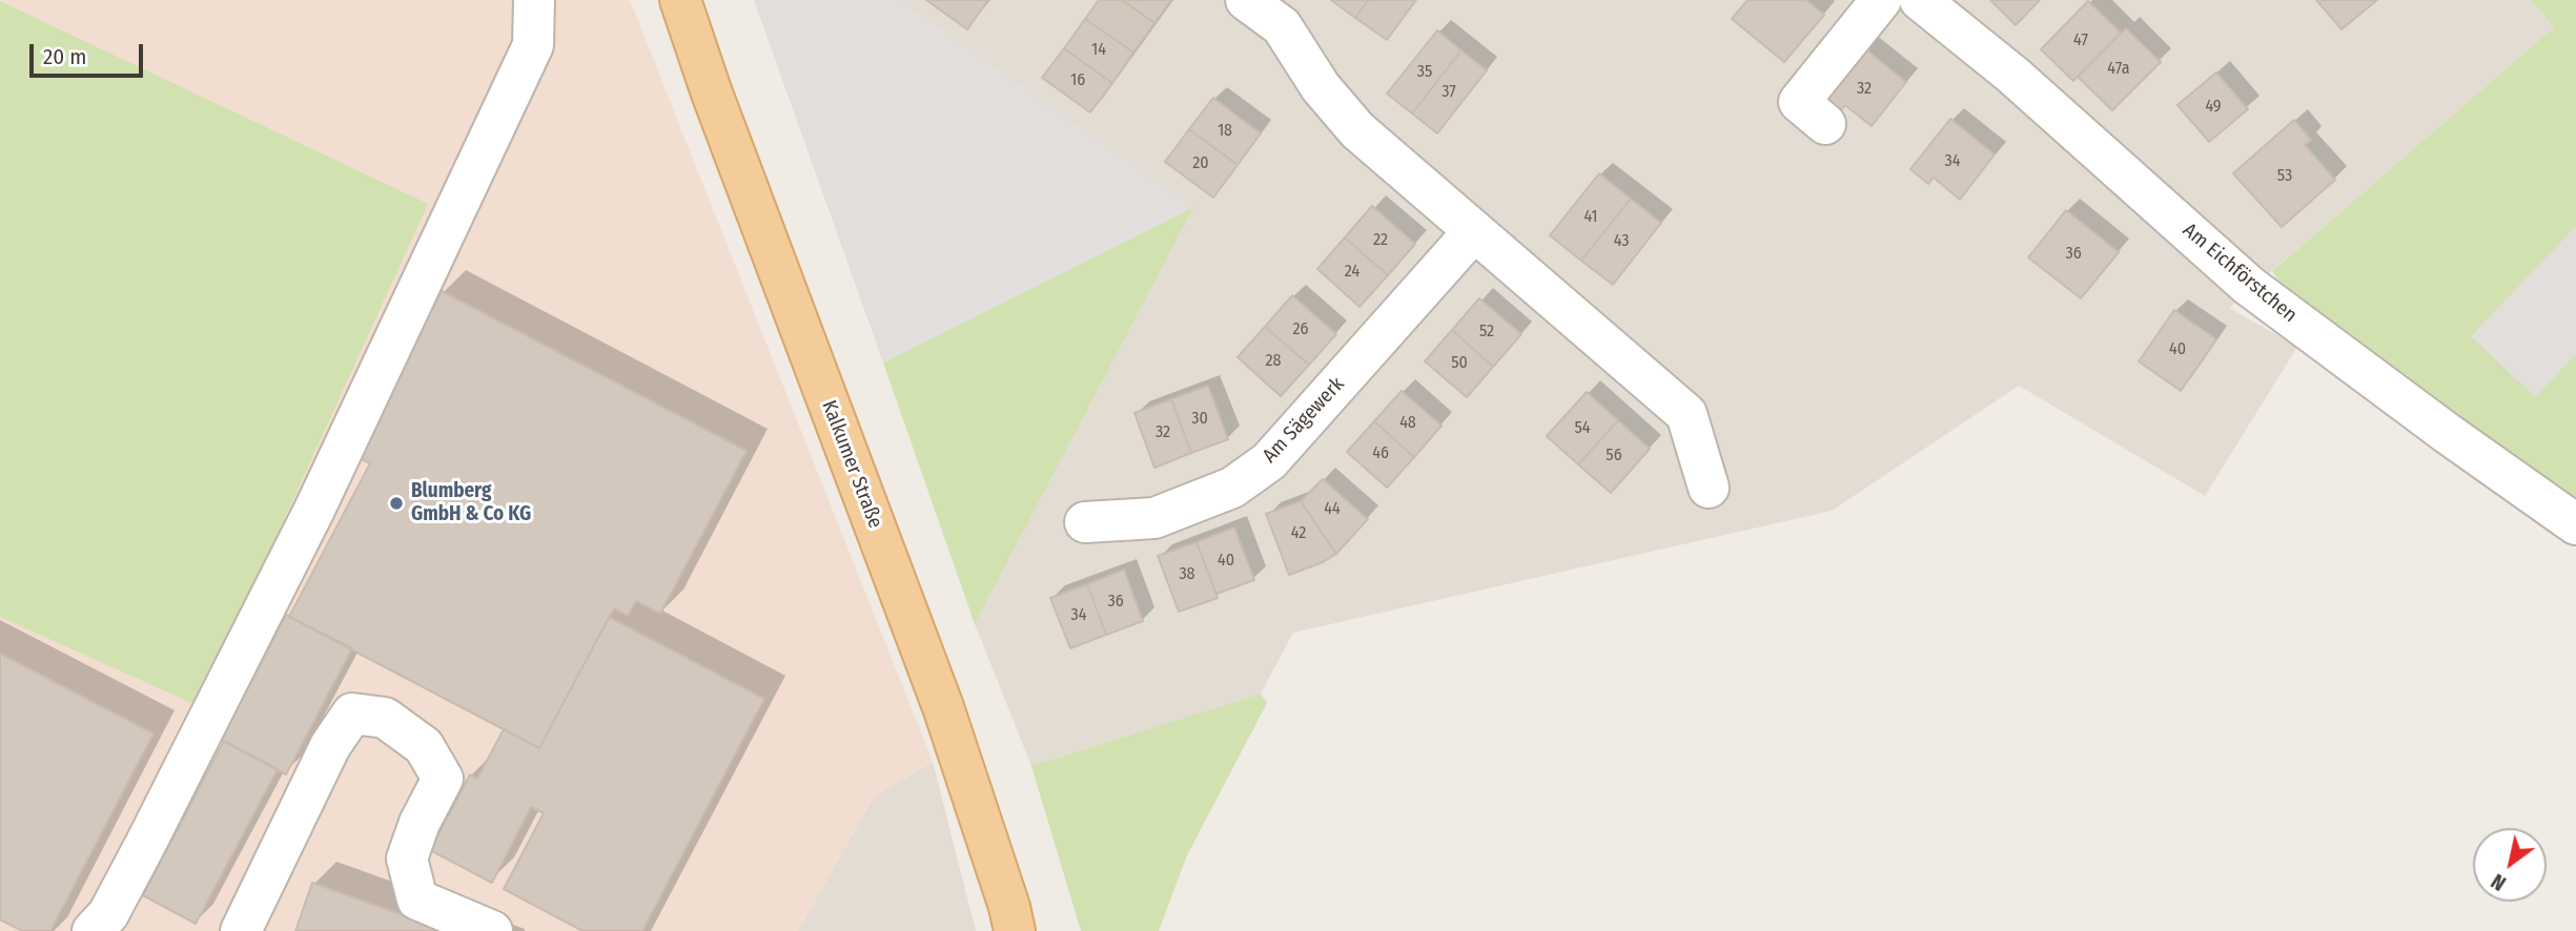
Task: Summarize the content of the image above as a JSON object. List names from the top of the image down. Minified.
{"streets":{"main road":["Kalkumer Straße"],"street":["Am Eichförstchen","Am Sägewerk"]},"places":["Blumberg GmbH & Co KG"],"house_numbers":["47","14","47a","35","16","32","37","49","18","34","20","53","41","22","43","36","24","26","52","40","28","50","30","48","54","32","46","56","44","42","40","38","36","34"],"scale_bar":"20 m","north":"bottom left"}
